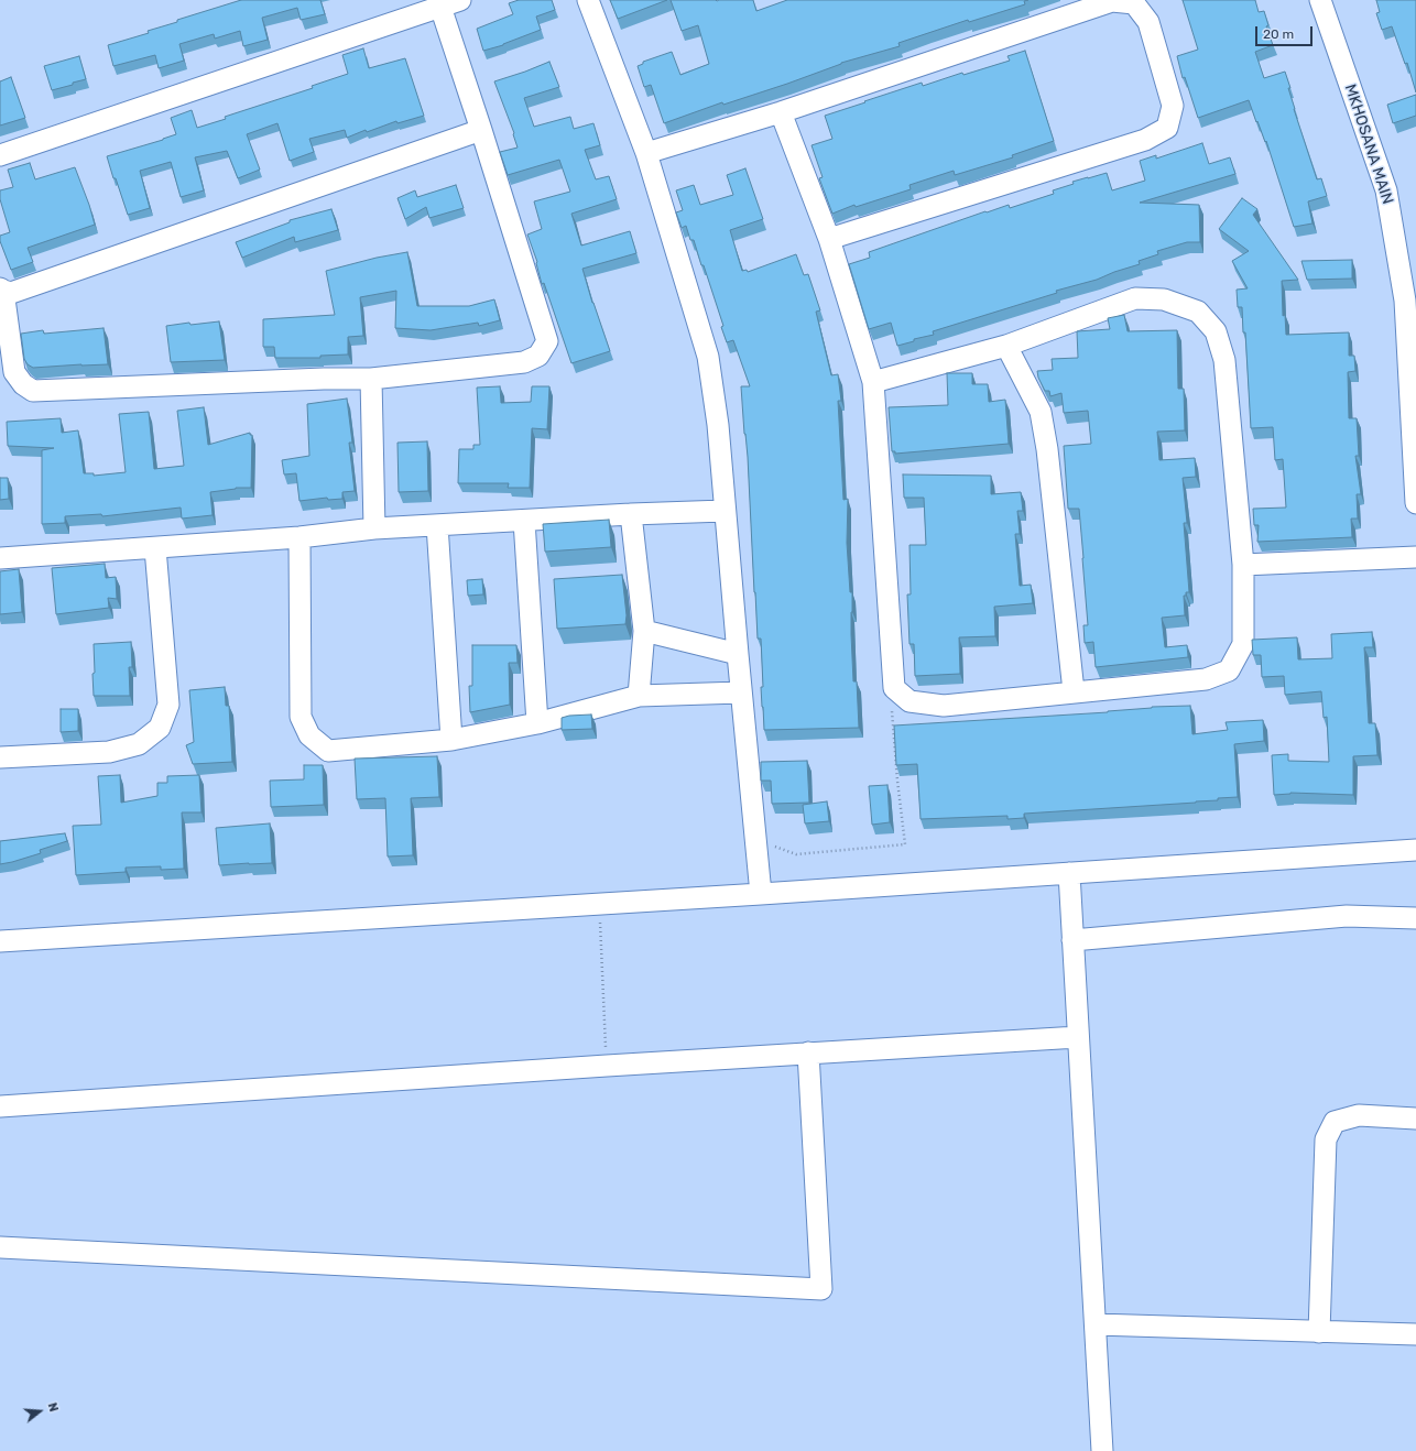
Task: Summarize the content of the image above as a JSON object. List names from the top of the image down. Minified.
{"streets":{"street":["MKHOSANA MAIN"]},"scale_bar":"20 m","north":"right"}
